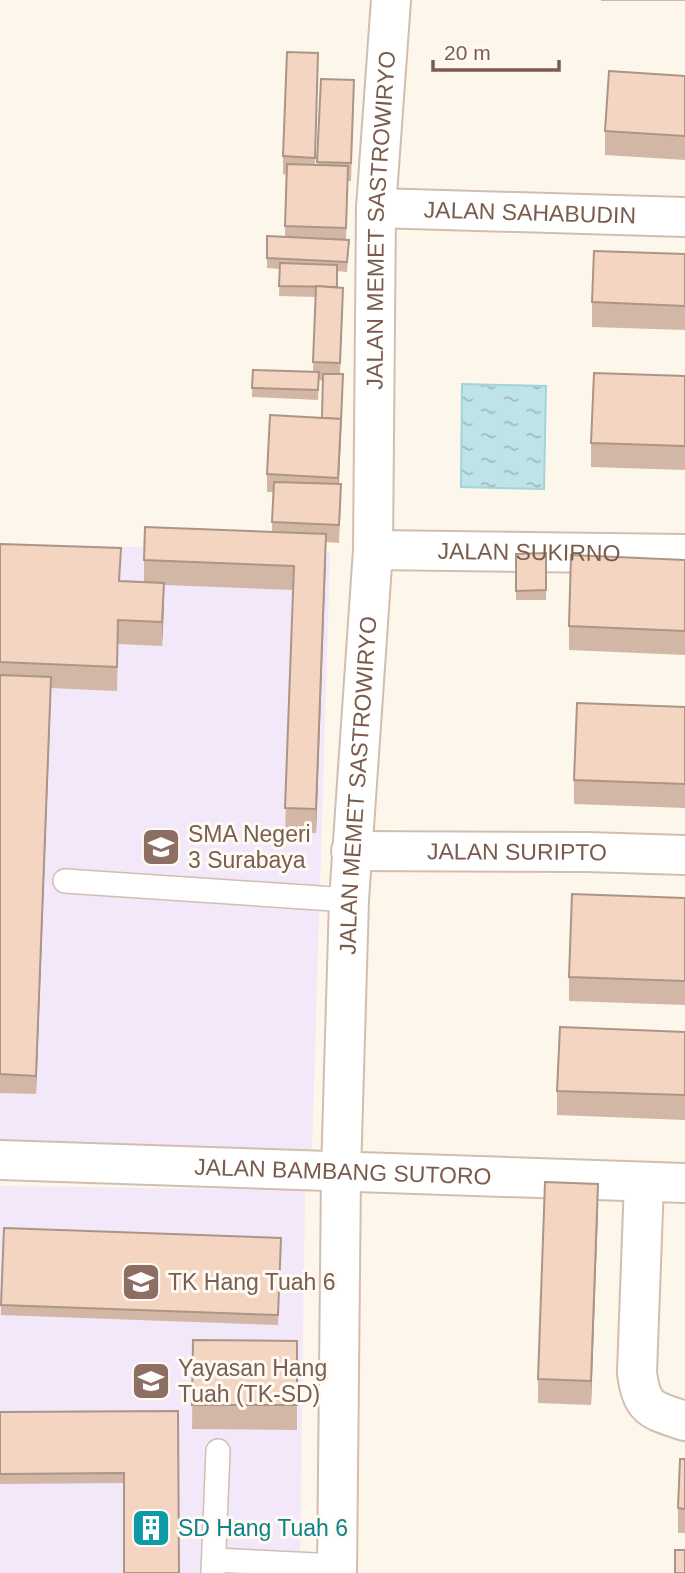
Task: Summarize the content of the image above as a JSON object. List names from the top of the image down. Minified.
{"streets":{"street":["JALAN SAHABUDIN","JALAN MEMET SASTROWIRYO","JALAN SUKIRNO","JALAN SURIPTO","JALAN BAMBANG SUTORO"]},"crossings":[["JALAN SAHABUDIN","JALAN MEMET SASTROWIRYO"],["JALAN MEMET SASTROWIRYO","JALAN SUKIRNO"],["JALAN MEMET SASTROWIRYO","JALAN SURIPTO"],["JALAN MEMET SASTROWIRYO","JALAN BAMBANG SUTORO"]],"places":{"school or university":["SMA Negeri 3 Surabaya","TK Hang Tuah 6","Yayasan Hang Tuah (TK-SD)"],"building":["SD Hang Tuah 6"]},"scale_bar":"20 m"}
